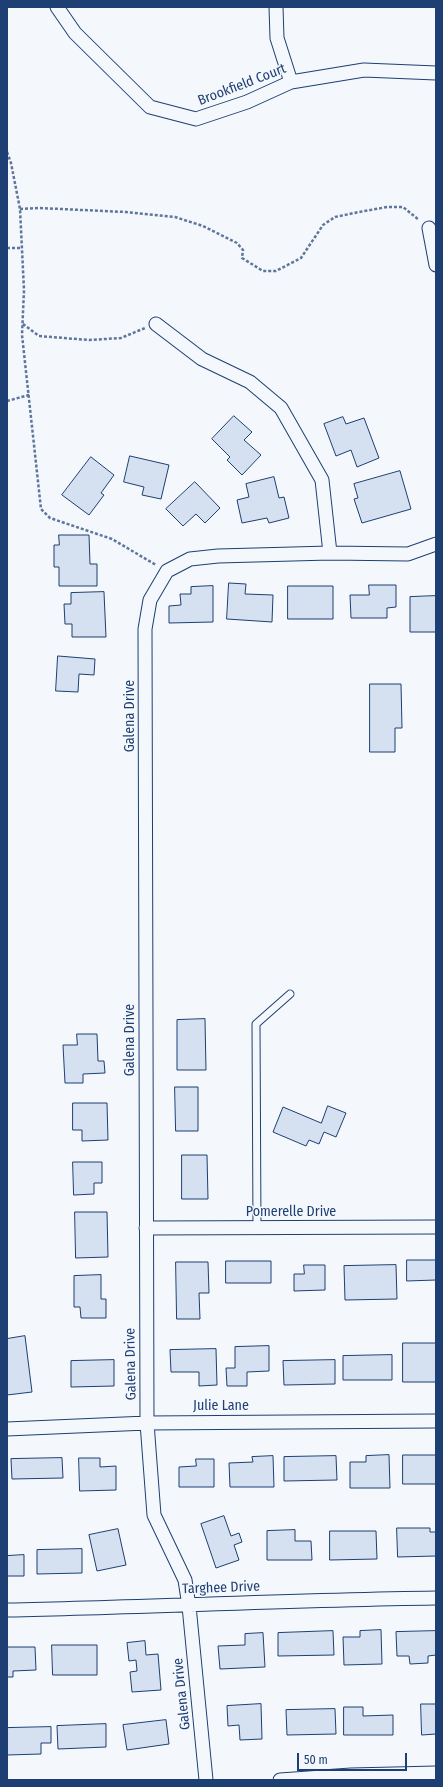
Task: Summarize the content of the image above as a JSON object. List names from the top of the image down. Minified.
{"streets":{"street":["Brookfield Court","Galena Drive","Pomerelle Drive","Julie Lane","Targhee Drive"]},"crossings":[["Galena Drive","Pomerelle Drive"],["Galena Drive","Julie Lane"],["Galena Drive","Targhee Drive"]],"scale_bar":"50 m"}
